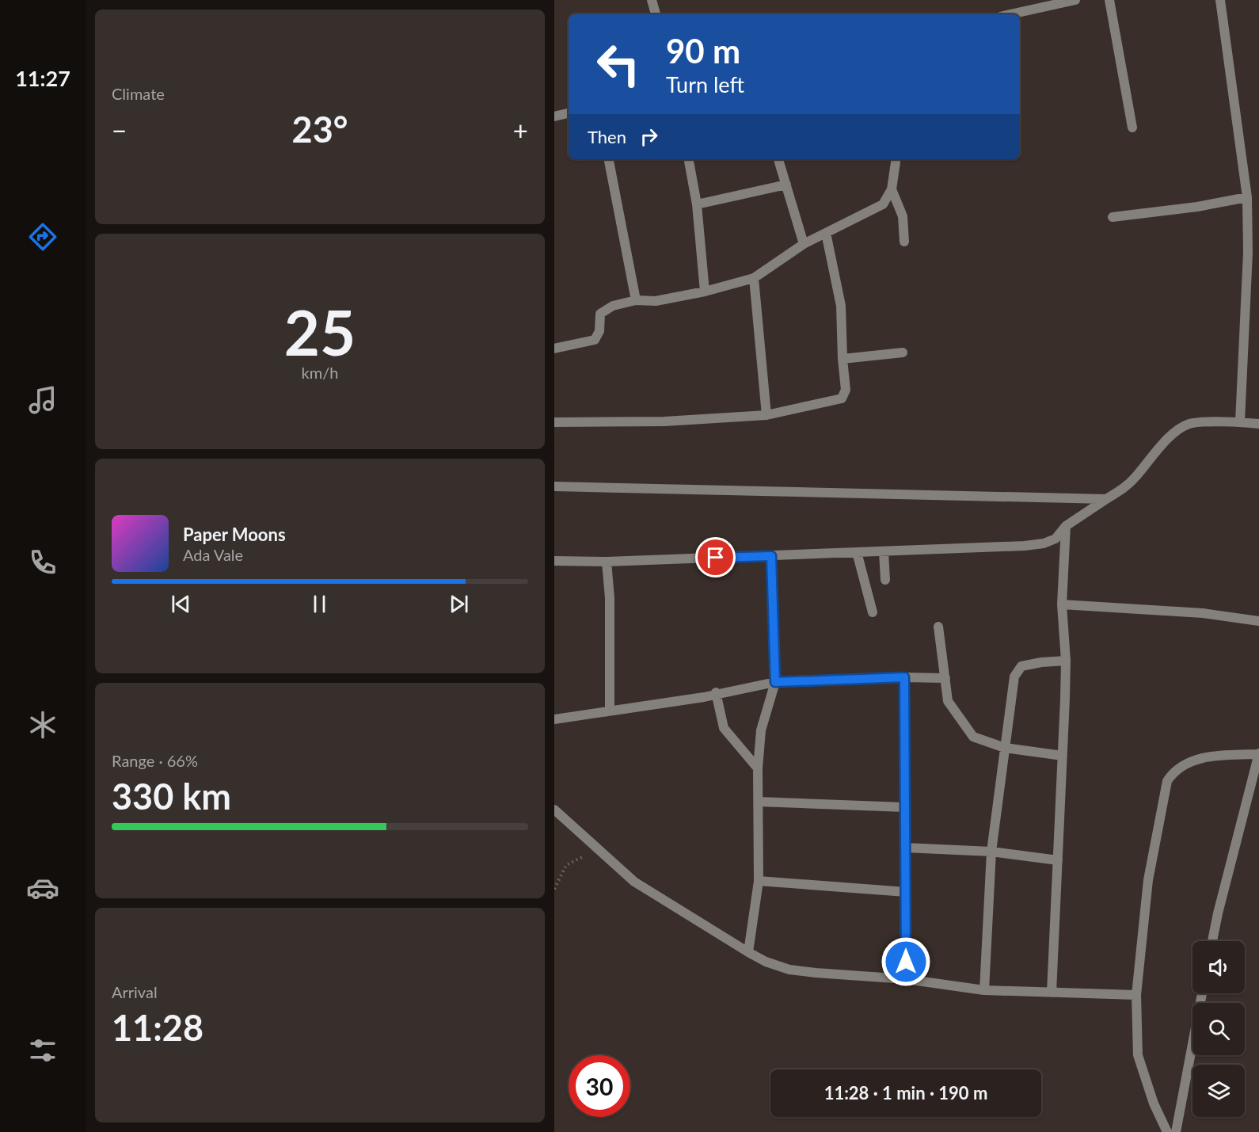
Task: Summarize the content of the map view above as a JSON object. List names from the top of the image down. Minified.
{"page":{"tabs":"11:27","tile":["Climate",["25","km/h"],["Range · 66%","330 km"],["Arrival","11:28"]],"turn":["90 m","Turn left"],"heat":["−","23°","+"],"then":"Then","song":["Paper Moons","Ada Vale"],"limit":"30","trip":"11:28 · 1 min · 190 m"}}
